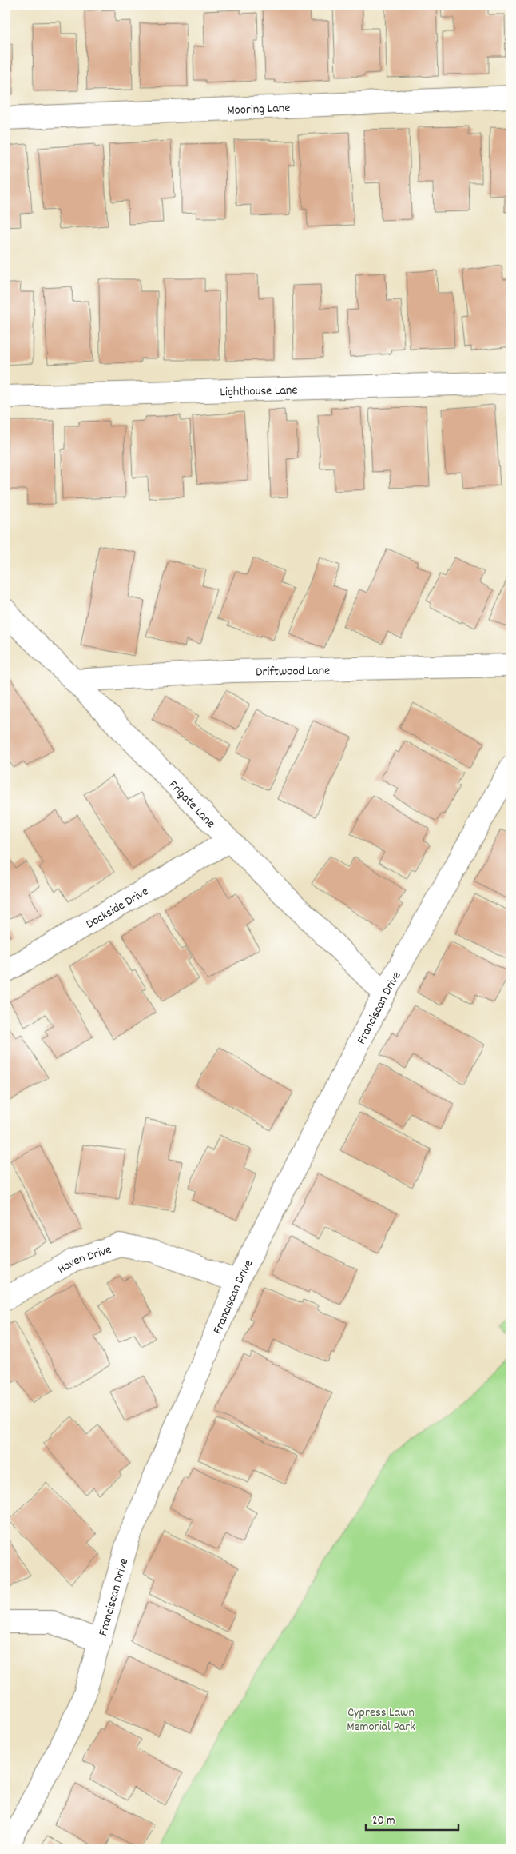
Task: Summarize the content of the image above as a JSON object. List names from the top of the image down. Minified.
{"streets":{"street":["Mooring Lane","Lighthouse Lane","Driftwood Lane","Frigate Lane","Dockside Drive","Franciscan Drive","Haven Drive"]},"crossings":[["Driftwood Lane","Frigate Lane"],["Frigate Lane","Dockside Drive"],["Frigate Lane","Franciscan Drive"],["Franciscan Drive","Haven Drive"]],"parks":["Cypress Lawn Memorial Park"],"scale_bar":"20 m"}
